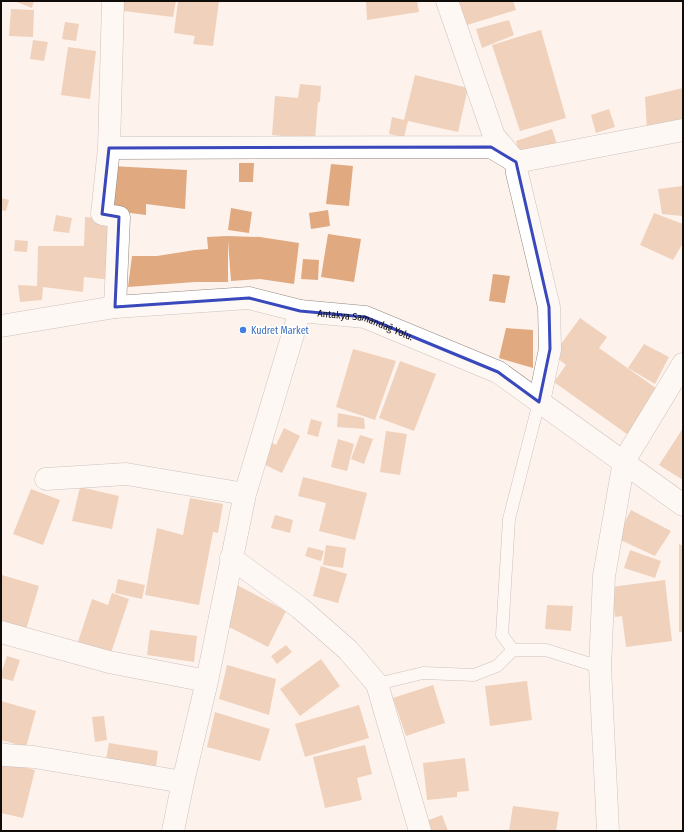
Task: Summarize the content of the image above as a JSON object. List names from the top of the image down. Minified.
{"streets":{"street":["Antakya Samandağ Yolu."]},"places":["Kudret Market"]}
